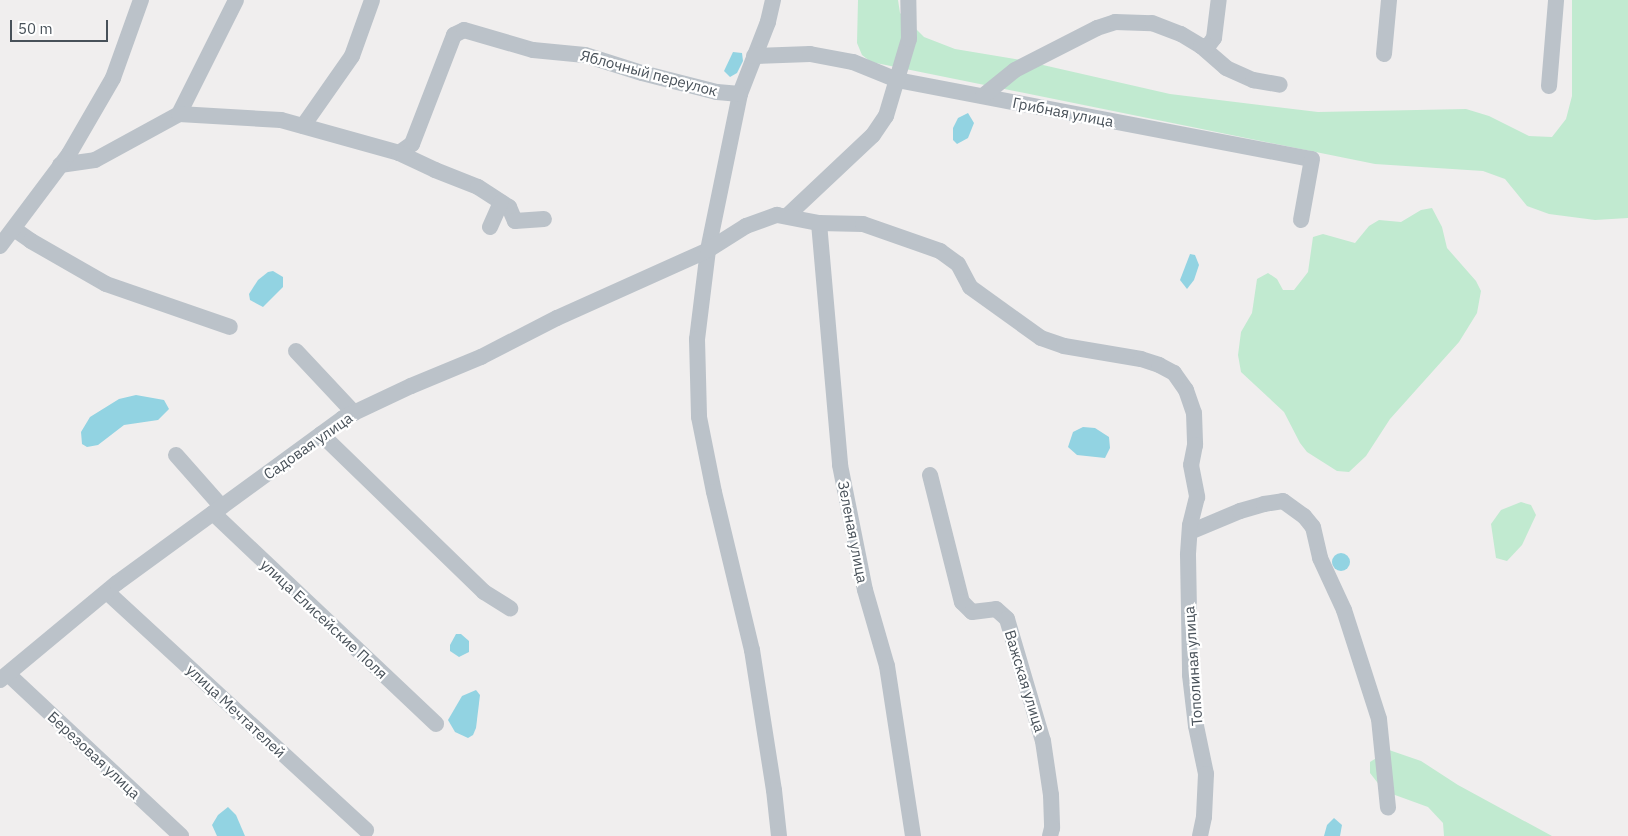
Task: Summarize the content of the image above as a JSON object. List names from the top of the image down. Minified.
{"streets":{"street":["Яблочный переулок","Грибная улица","Садовая улица","Зеленая улица","улица Елисейские Поля","Тополиная улица","Важская улица","улица Мечтателей","Березовая улица"]},"crossings":[["Садовая улица","улица Елисейские Поля"],["Садовая улица","Тополиная улица"],["Садовая улица","улица Мечтателей"],["Садовая улица","Березовая улица"],["Зеленая улица","Тополиная улица"]],"scale_bar":"50 m"}
